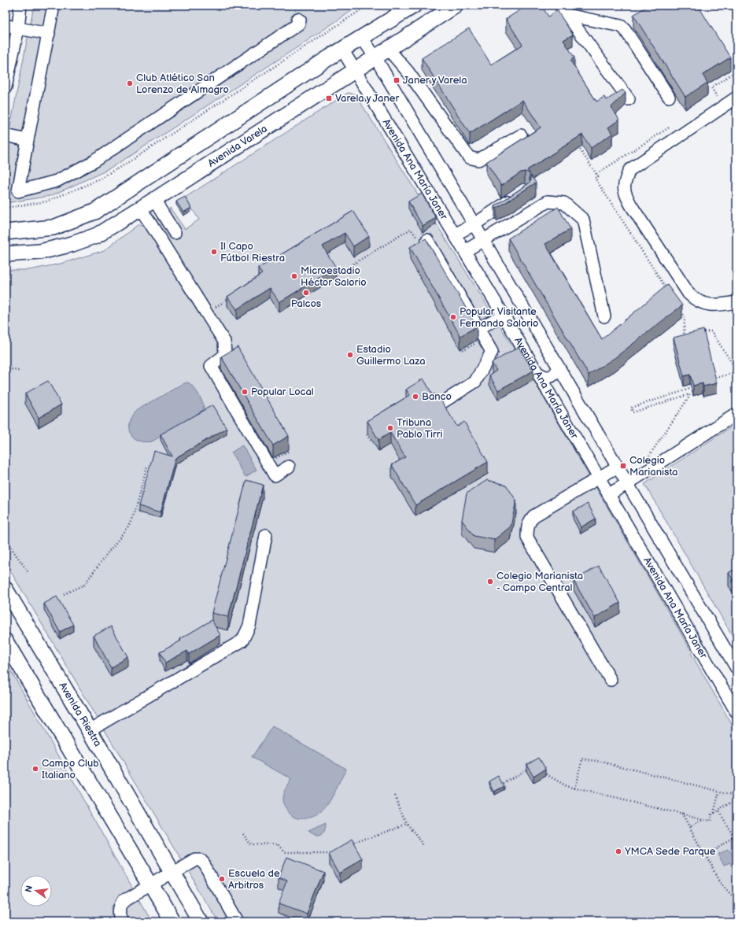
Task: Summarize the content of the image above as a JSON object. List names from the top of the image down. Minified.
{"streets":{"main road":["Avenida Varela","Avenida Riestra"],"street":["Avenida Ana María Janer"]},"crossings":[["Avenida Varela","Avenida Ana María Janer"]],"places":{"transit":["Janer y Varela","Varela y Janer","Colegio Marianista"],"other":["Club Atlético San Lorenzo de Almagro","Il Capo Fútbol Riestra","Microestadio Héctor Salorio","Palcos","Popular Visitante Fernando Salorio","Estadio Guillermo Laza","Popular Local","Banco","Tribuna Pablo Tirri","Colegio Marianista - Campo Central","Campo Club Italiano","YMCA Sede Parque","Escuela de Arbitros"]},"north":"left"}
